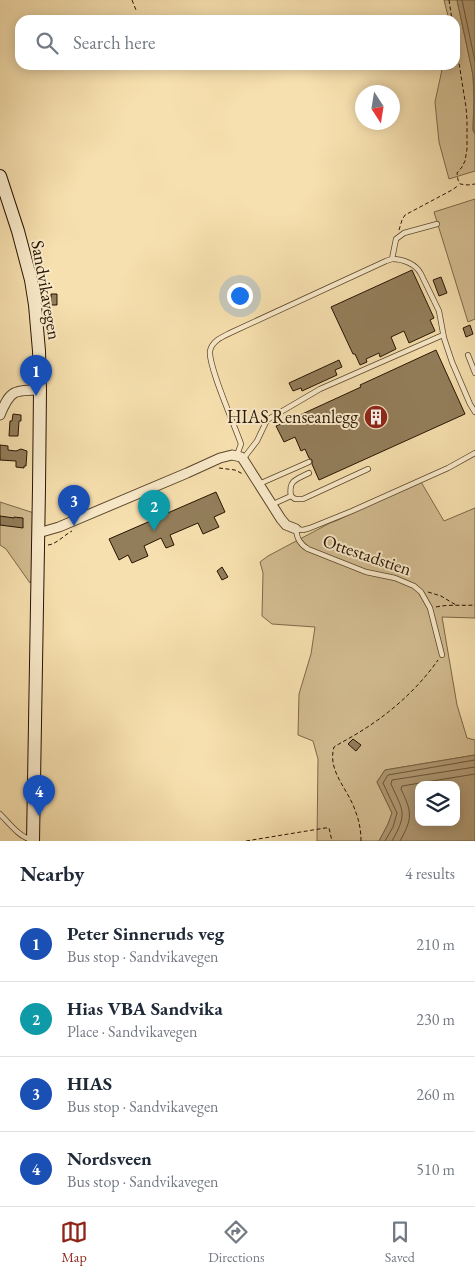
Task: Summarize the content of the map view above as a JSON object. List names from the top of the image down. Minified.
{"streets":{"main road":["Sandvikavegen"],"lane":["Ottestadstien"]},"places":{"building":["HIAS Renseanlegg"]},"north":"bottom","page":{"search":"Search here","pins":["1","3","2","4"],"heading":["Nearby","4 results"],"list":[{"mark":"1","name":"Peter Sinneruds veg","note":"Bus stop · Sandvikavegen","value":"210 m"},{"mark":"2","name":"Hias VBA Sandvika","note":"Place · Sandvikavegen","value":"230 m"},{"mark":"3","name":"HIAS","note":"Bus stop · Sandvikavegen","value":"260 m"},{"mark":"4","name":"Nordsveen","note":"Bus stop · Sandvikavegen","value":"510 m"}],"nav":["Map","Directions","Saved"]}}
